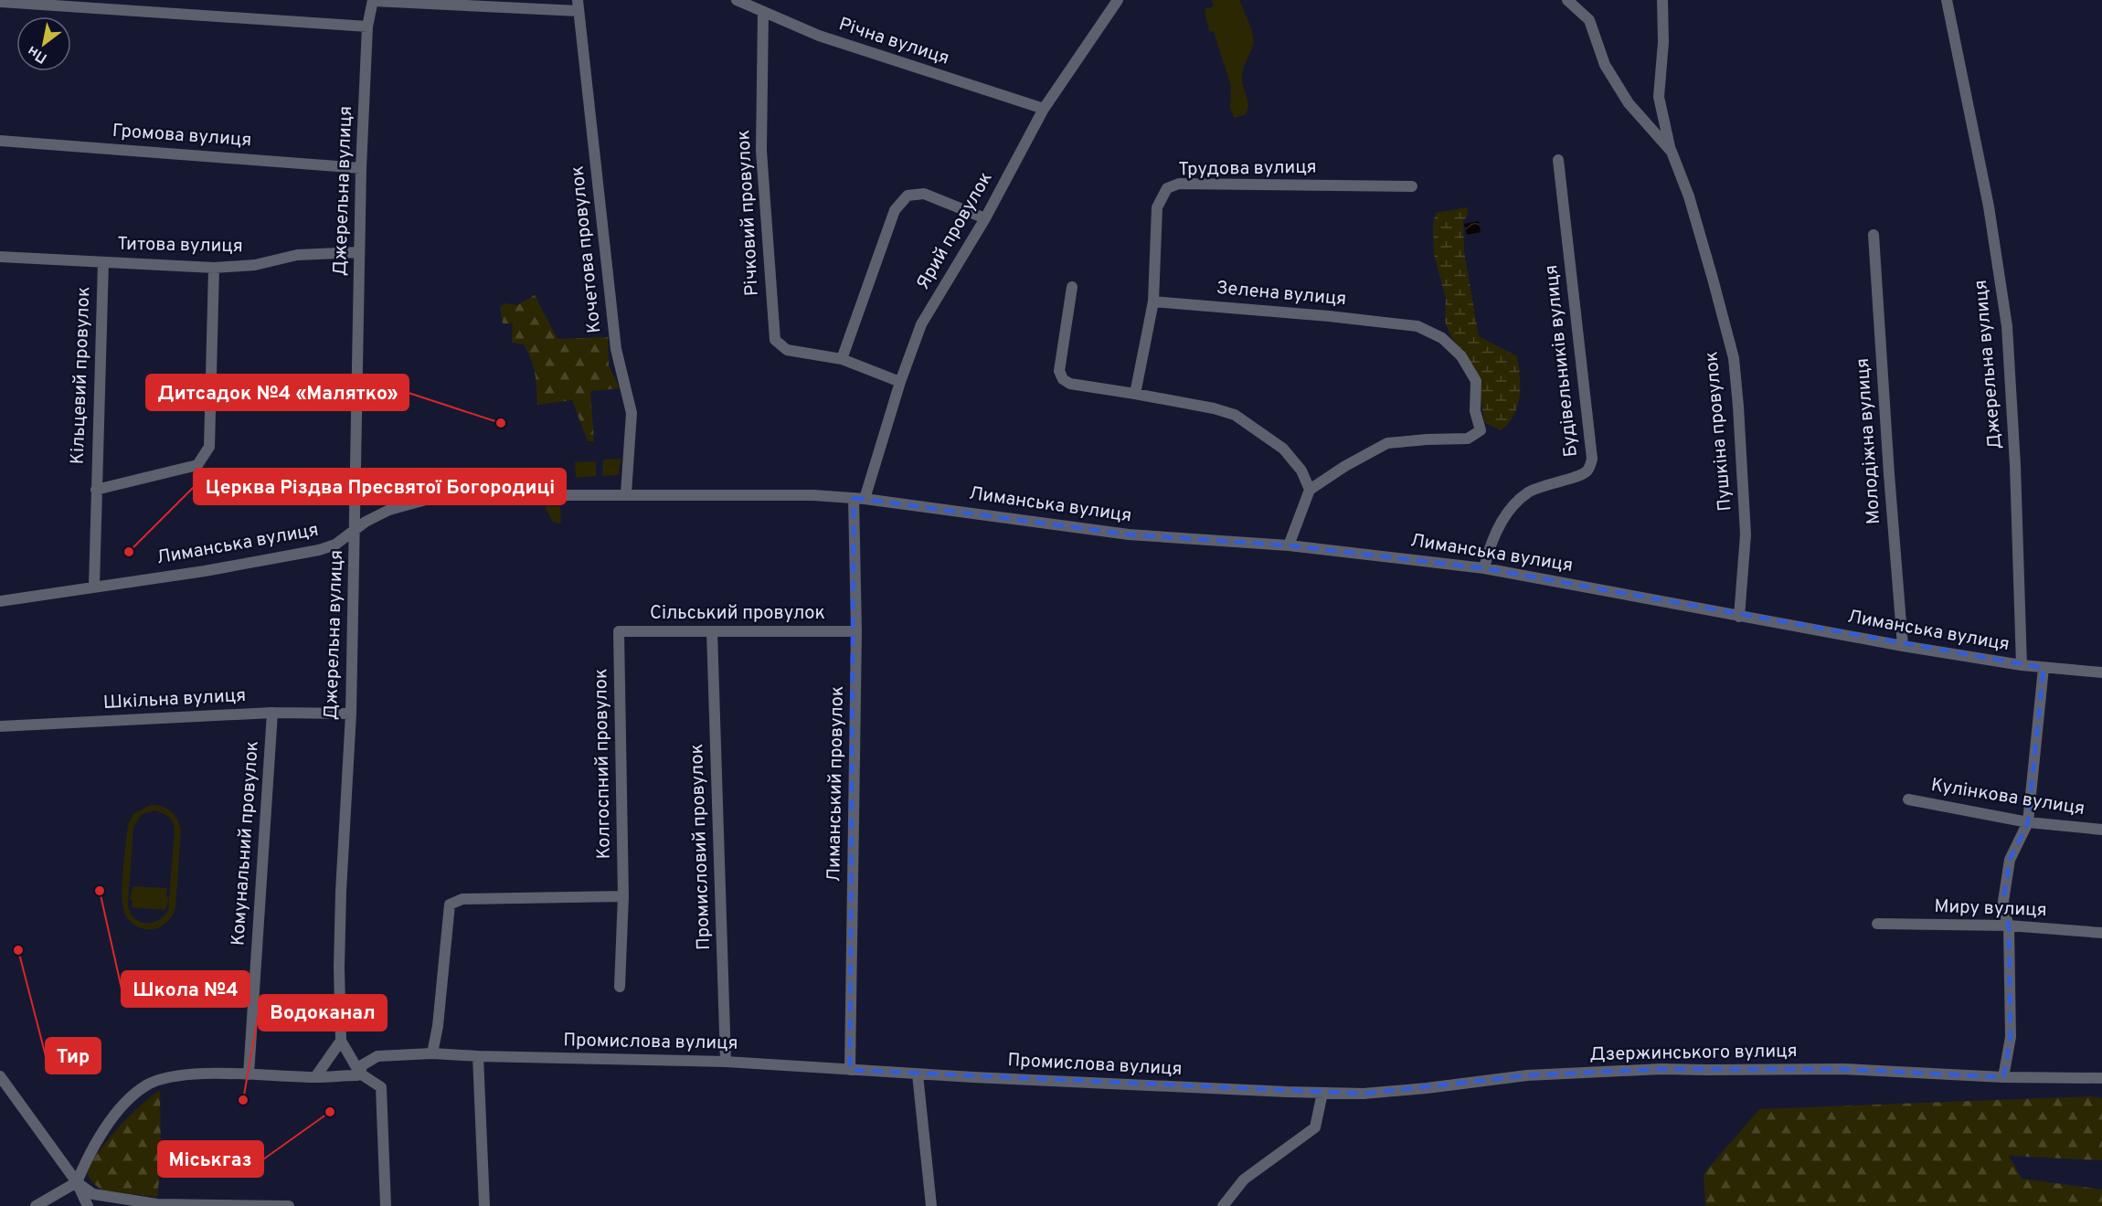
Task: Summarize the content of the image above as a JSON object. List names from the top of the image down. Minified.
{"streets":{"street":["Річна вулиця","Громова вулиця","Трудова вулиця","Джерельна вулиця","Річковий провулок","Ярий провулок","Титова вулиця","Кочетова провулок","Зелена вулиця","Будівельників вулиця","Кільцевий провулок","Пушкіна провулок","Молодіжна вулиця","Лиманська вулиця","Сільський провулок","Шкільна вулиця","Колгоспний провулок","Лиманський провулок","Кулінкова вулиця","Комунальний провулок","Промисловий провулок","Миру вулиця","Промислова вулиця","Дзержинського вулиця"]},"crossings":[["Річна вулиця","Річковий провулок"],["Річна вулиця","Ярий провулок"],["Громова вулиця","Джерельна вулиця"],["Трудова вулиця","Зелена вулиця"],["Джерельна вулиця","Титова вулиця"],["Джерельна вулиця","Лиманська вулиця"],["Джерельна вулиця","Шкільна вулиця"],["Річковий провулок","Ярий провулок"],["Ярий провулок","Лиманська вулиця"],["Ярий провулок","Лиманський провулок"],["Титова вулиця","Кільцевий провулок"],["Кочетова провулок","Лиманська вулиця"],["Будівельників вулиця","Лиманська вулиця"],["Кільцевий провулок","Лиманська вулиця"],["Пушкіна провулок","Лиманська вулиця"],["Молодіжна вулиця","Лиманська вулиця"],["Лиманська вулиця","Лиманський провулок"],["Сільський провулок","Колгоспний провулок"],["Сільський провулок","Лиманський провулок"],["Сільський провулок","Промисловий провулок"],["Шкільна вулиця","Комунальний провулок"],["Лиманський провулок","Промислова вулиця"],["Промисловий провулок","Промислова вулиця"],["Промислова вулиця","Дзержинського вулиця"]],"places":["Дитсадок №4 «Малятко»","Церква Різдва Пресвятої Богородиці","Школа №4","Тир","Водоканал","Міськгаз"],"north":"bottom left"}
